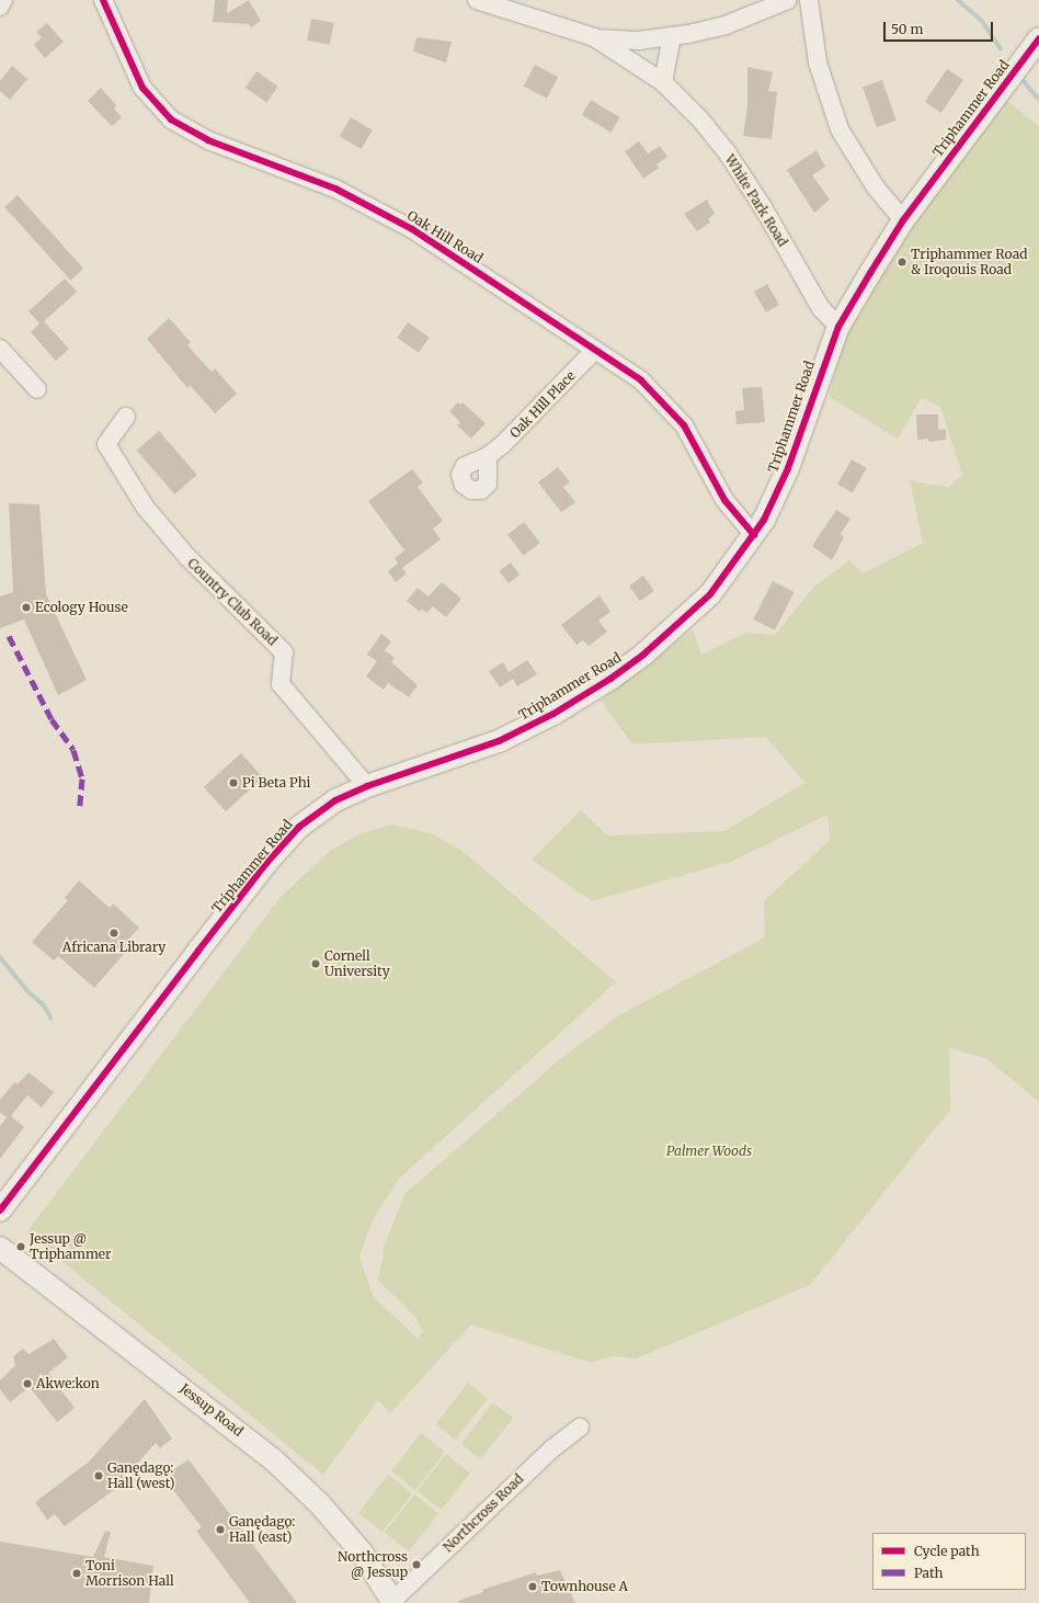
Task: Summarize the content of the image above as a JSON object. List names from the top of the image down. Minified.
{"streets":{"street":["Triphammer Road","White Park Road","Oak Hill Road","Oak Hill Place","Country Club Road","Jessup Road","Northcross Road"]},"crossings":[["Triphammer Road","White Park Road"],["Triphammer Road","Oak Hill Road"],["Triphammer Road","Country Club Road"],["Oak Hill Road","Oak Hill Place"],["Jessup Road","Northcross Road"]],"parks":["Palmer Woods"],"places":["Triphammer Road & Iroqouis Road","Ecology House","Pi Beta Phi","Africana Library","Cornell University","Jessup @ Triphammer","Akwe:kon","Ganędagǫ: Hall (west)","Ganędagǫ: Hall (east)","Northcross @ Jessup","Toni Morrison Hall","Townhouse A"],"legend":["Cycle path","Path"],"scale_bar":"50 m"}
